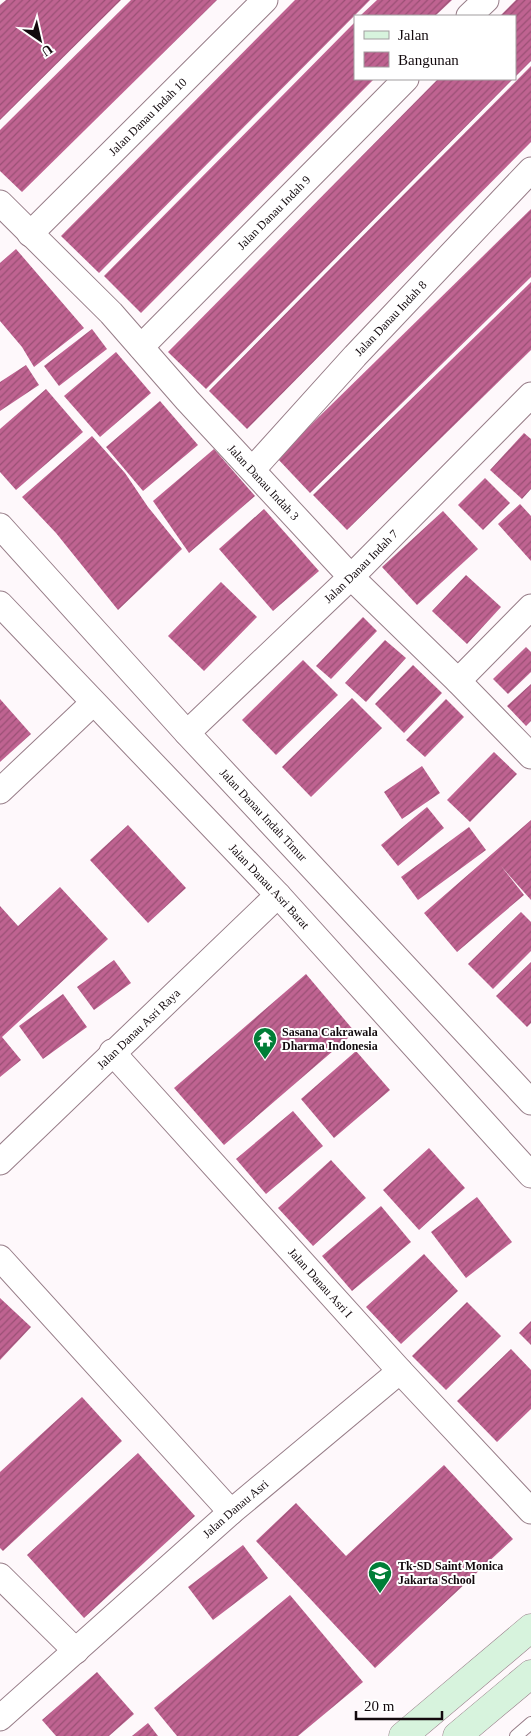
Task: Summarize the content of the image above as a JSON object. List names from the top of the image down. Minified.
{"streets":{"street":["Jalan Danau Indah 10","Jalan Danau Indah 9","Jalan Danau Indah 8","Jalan Danau Indah 3","Jalan Danau Indah 7","Jalan Danau Indah Timur","Jalan Danau Asri Barat","Jalan Danau Asri Raya","Jalan Danau Asri I","Jalan Danau Asri"]},"crossings":[["Jalan Danau Indah 10","Jalan Danau Indah 3"],["Jalan Danau Indah 9","Jalan Danau Indah 3"],["Jalan Danau Indah 8","Jalan Danau Indah 3"],["Jalan Danau Indah 3","Jalan Danau Indah 7"],["Jalan Danau Indah 7","Jalan Danau Indah Timur"],["Jalan Danau Asri Barat","Jalan Danau Asri Raya"],["Jalan Danau Asri Raya","Jalan Danau Asri I"],["Jalan Danau Asri I","Jalan Danau Asri"]],"places":{"temple":["Sasana Cakrawala Dharma Indonesia"],"school or university":["Tk-SD Saint Monica Jakarta School"]},"legend":["Jalan","Bangunan"],"scale_bar":"20 m","north":"bottom right"}
